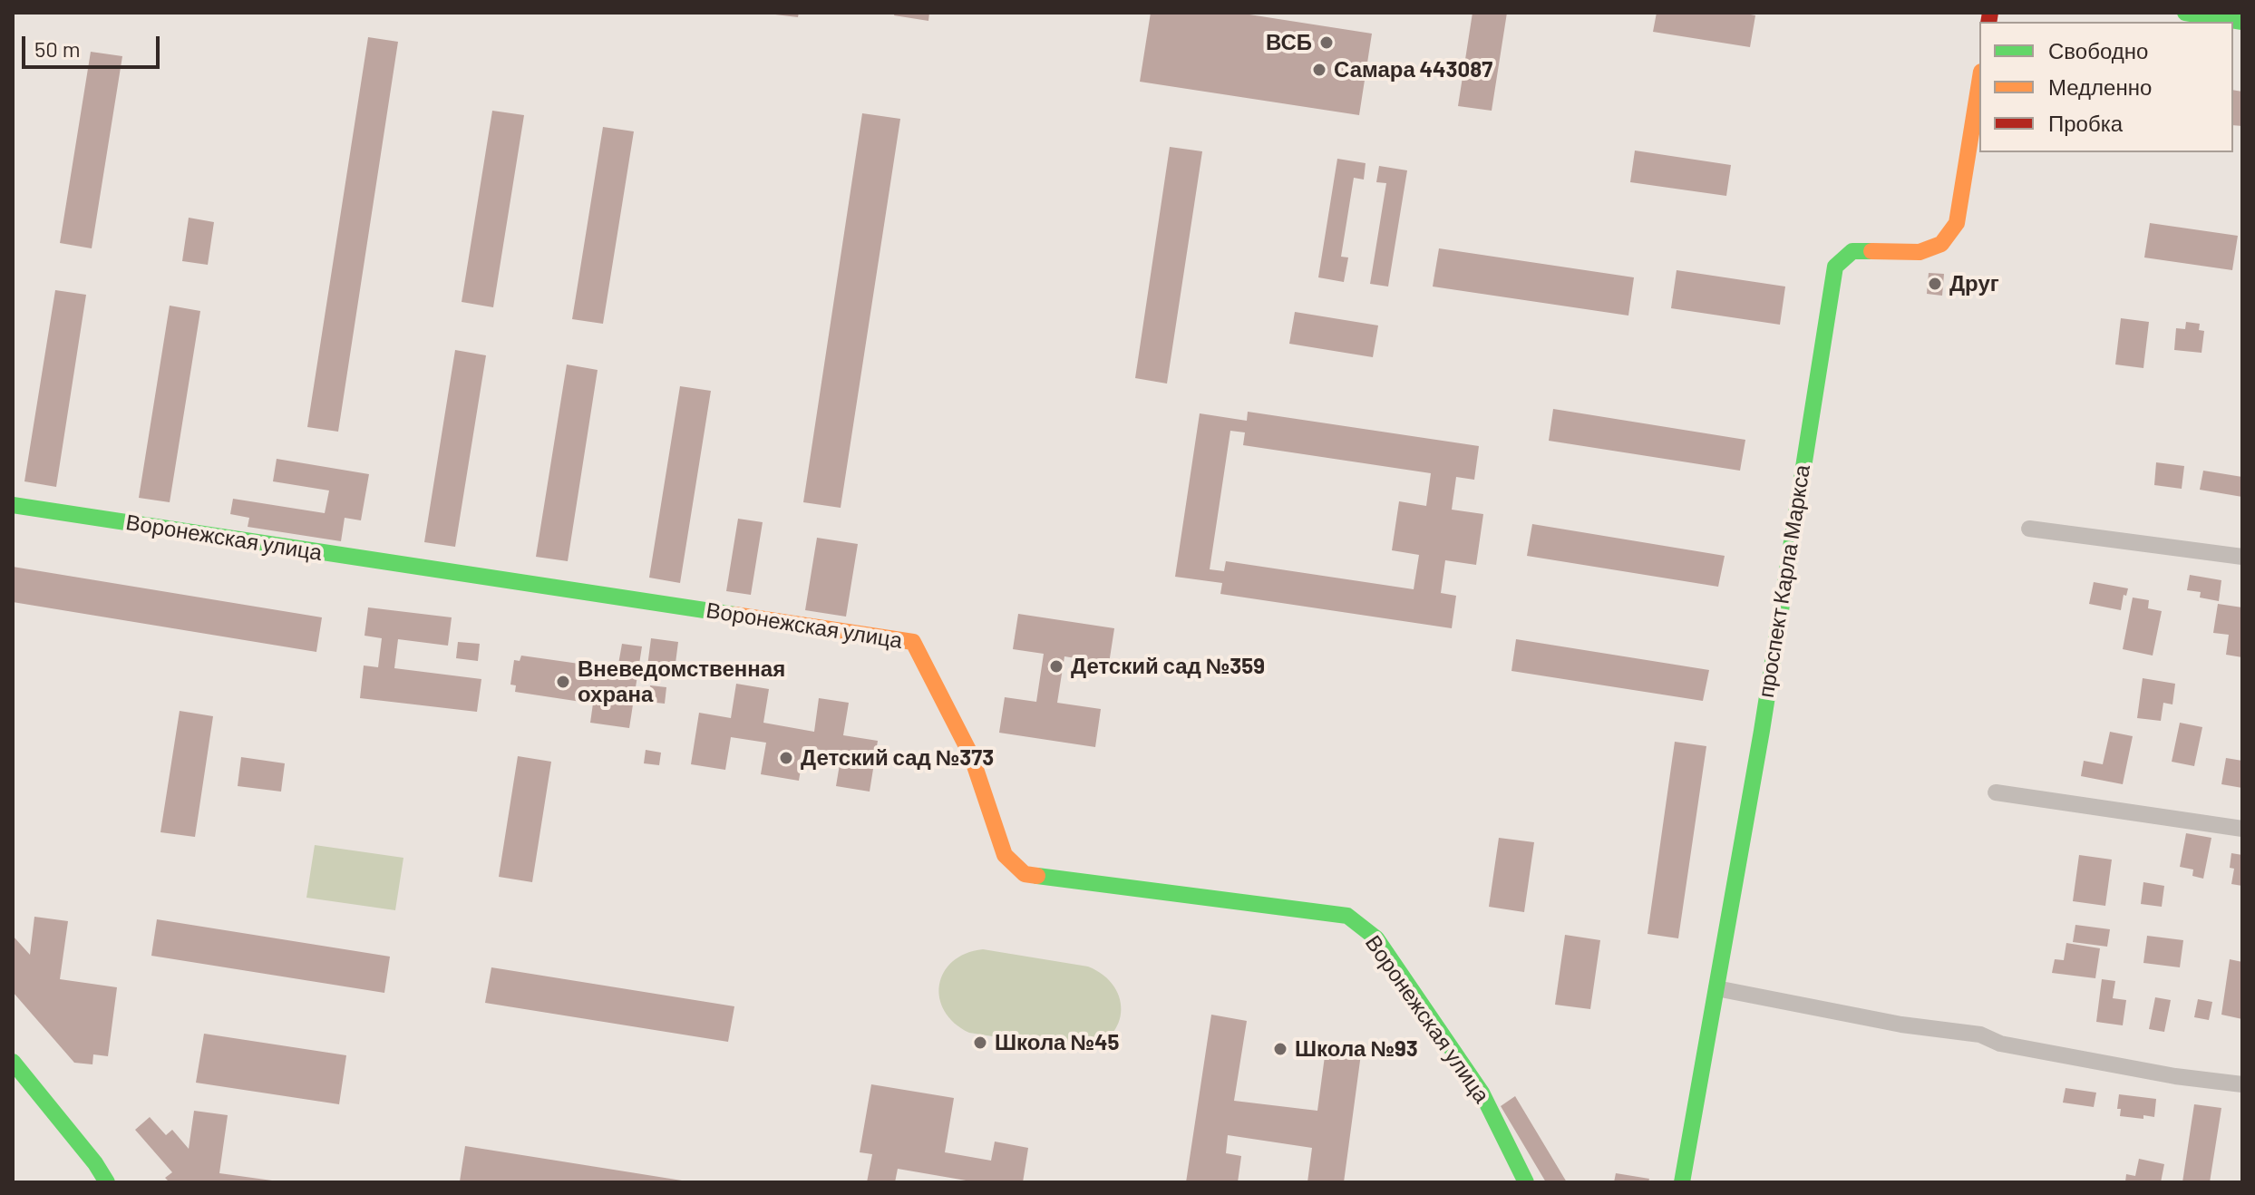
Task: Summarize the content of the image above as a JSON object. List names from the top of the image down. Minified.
{"streets":{"street":["Воронежская улица","проспект Карла Маркса"]},"places":["ВСБ","Самара 443087","Друг","Детский сад №359","Вневедомственная охрана","Детский сад №373","Школа №45","Школа №93"],"legend":["Свободно","Медленно","Пробка"],"scale_bar":"50 m"}
